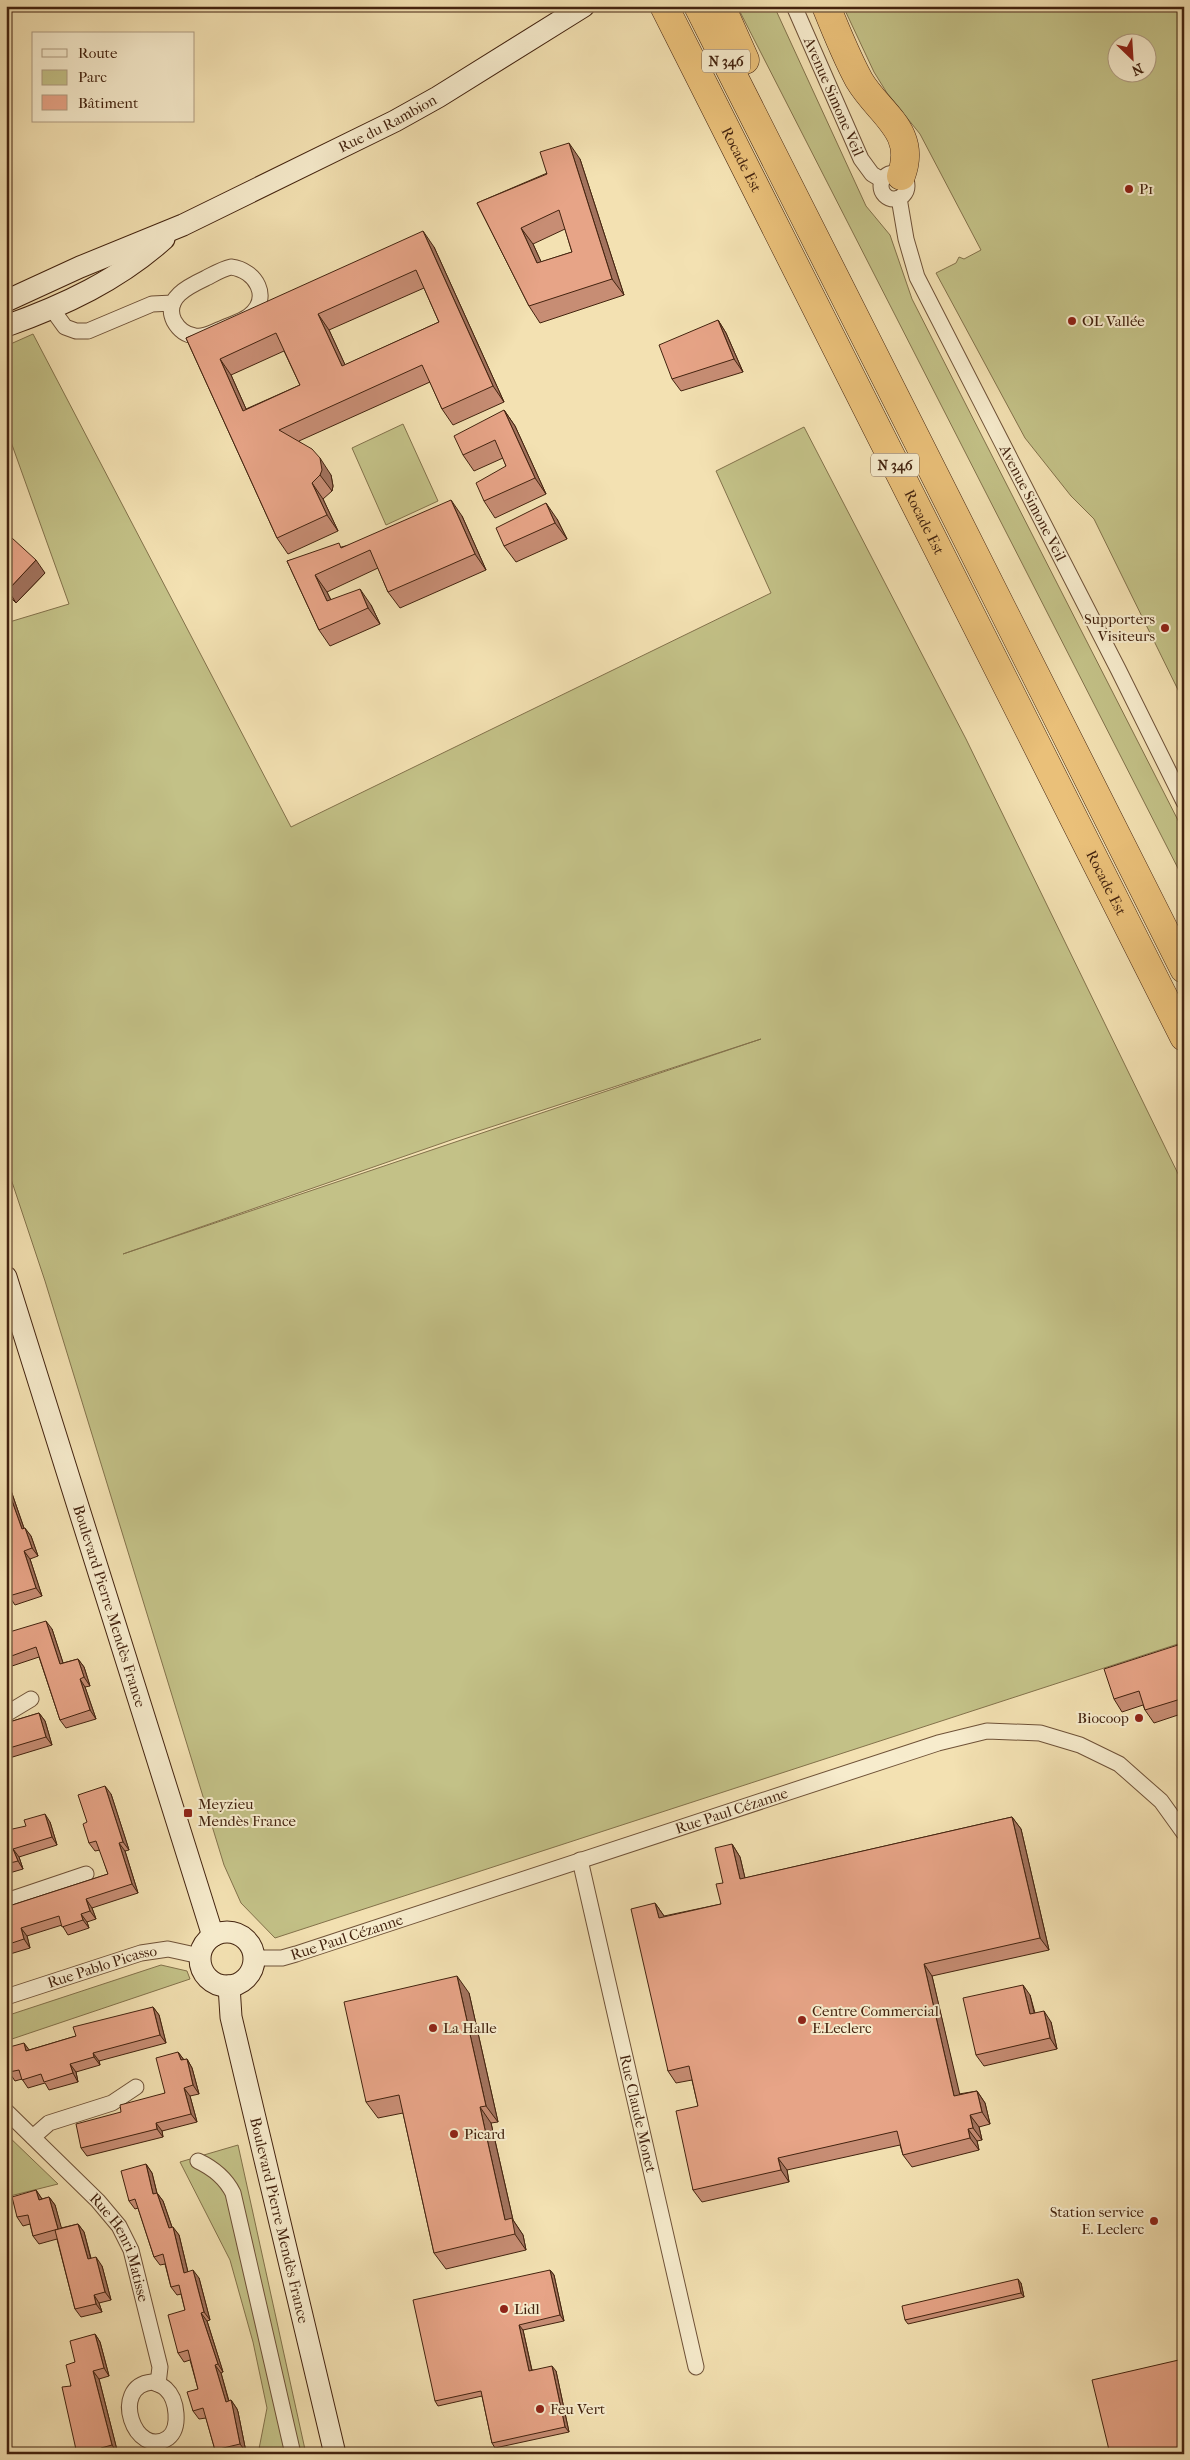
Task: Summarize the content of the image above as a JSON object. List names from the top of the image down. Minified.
{"streets":{"highway":["N 346","Rocade Est"],"street":["Avenue Simone Veil","Rue du Rambion","Boulevard Pierre Mendès France","Rue Paul Cézanne","Rue Pablo Picasso","Rue Claude Monet","Rue Henri Matisse"]},"crossings":[["Boulevard Pierre Mendès France","Rue Paul Cézanne"],["Boulevard Pierre Mendès France","Rue Pablo Picasso"],["Rue Paul Cézanne","Rue Pablo Picasso"],["Rue Paul Cézanne","Rue Claude Monet"]],"places":{"other":["P1","OL Vallée","Supporters Visiteurs","Biocoop","Centre Commercial E.Leclerc","La Halle","Picard","Station service E. Leclerc","Lidl","Feu Vert"],"transit":["Meyzieu Mendès France"]},"legend":["Route","Parc","Bâtiment"],"north":"bottom right"}
